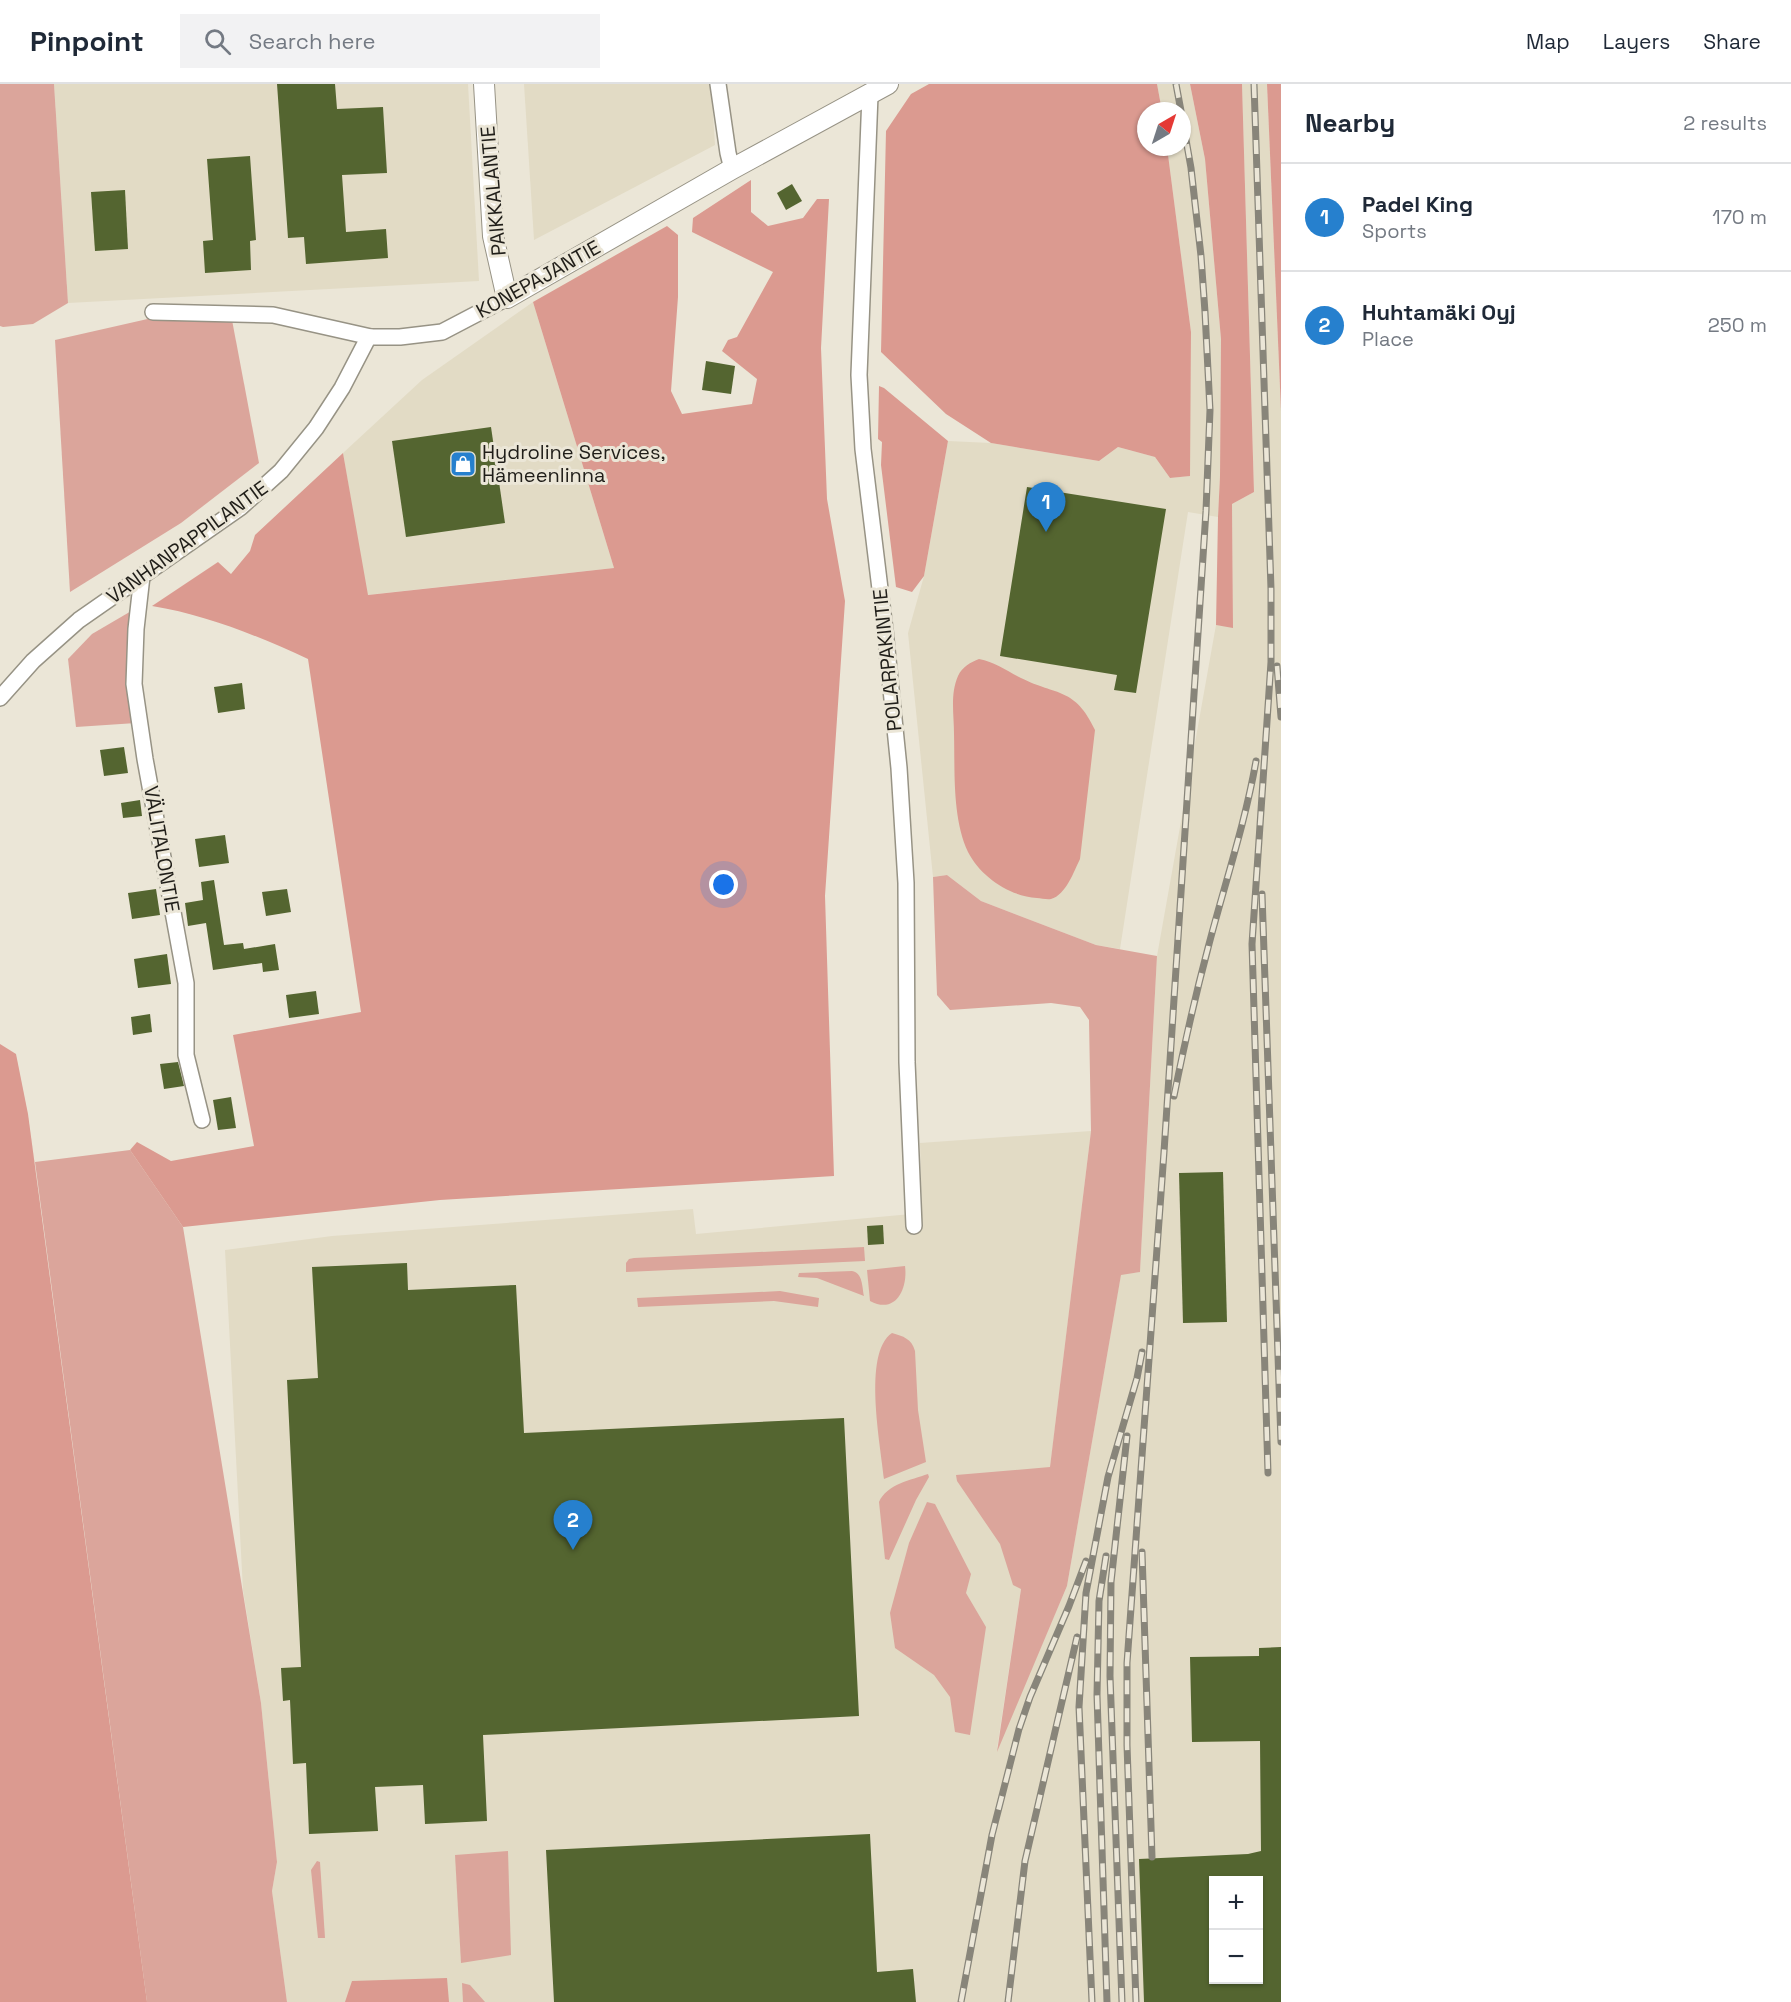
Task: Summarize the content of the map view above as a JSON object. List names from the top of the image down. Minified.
{"streets":{"street":["PAIKKALANTIE","KONEPAJANTIE","VANHANPAPPILANTIE","POLARPAKINTIE","VÄLITALONTIE"]},"crossings":[["PAIKKALANTIE","KONEPAJANTIE"],["KONEPAJANTIE","VANHANPAPPILANTIE"],["KONEPAJANTIE","POLARPAKINTIE"],["VANHANPAPPILANTIE","VÄLITALONTIE"]],"places":{"shop":["Hydroline Services, Hämeenlinna"]},"north":"top right","page":{"header":"Pinpoint","search":"Search here","nav":["Map","Layers","Share"],"heading":["Nearby","2 results"],"list":[{"mark":"1","name":"Padel King","note":"Sports","value":"170 m"},{"mark":"2","name":"Huhtamäki Oyj","note":"Place","value":"250 m"}],"pins":["1","2"],"map_buttons":["+","−"]}}
